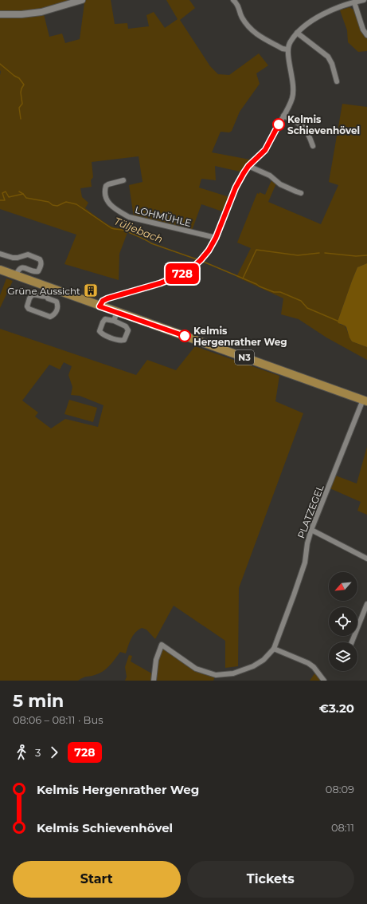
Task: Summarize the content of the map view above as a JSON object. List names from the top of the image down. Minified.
{"streets":{"main road":["N3"],"street":["LOHMÜHLE","PLATZEGEL"]},"crossings":[["N3","PLATZEGEL"]],"water":["Tüljebach"],"places":{"other":["Kelmis Schievenhövel","Kelmis Hergenrather Weg"],"building":["Grüne Aussicht"]},"lines":["bus line 728"],"north":"bottom left","page":{"on_map":"728","heading":["5 min","08:06 – 08:11 · Bus","€3.20"],"legs":["3","728"],"list":[{"name":"Kelmis Hergenrather Weg","value":"08:09"},{"name":"Kelmis Schievenhövel","value":"08:11"}],"buttons":["Start","Tickets"]}}
